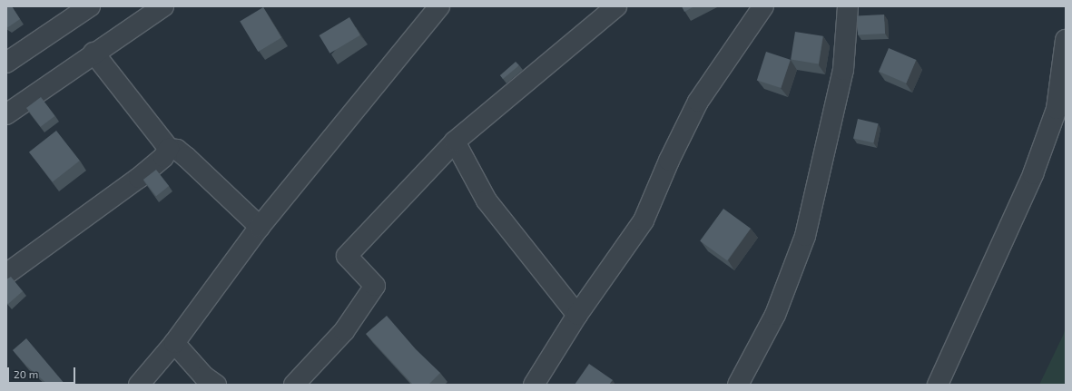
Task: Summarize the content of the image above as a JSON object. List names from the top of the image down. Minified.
{"scale_bar":"20 m"}
